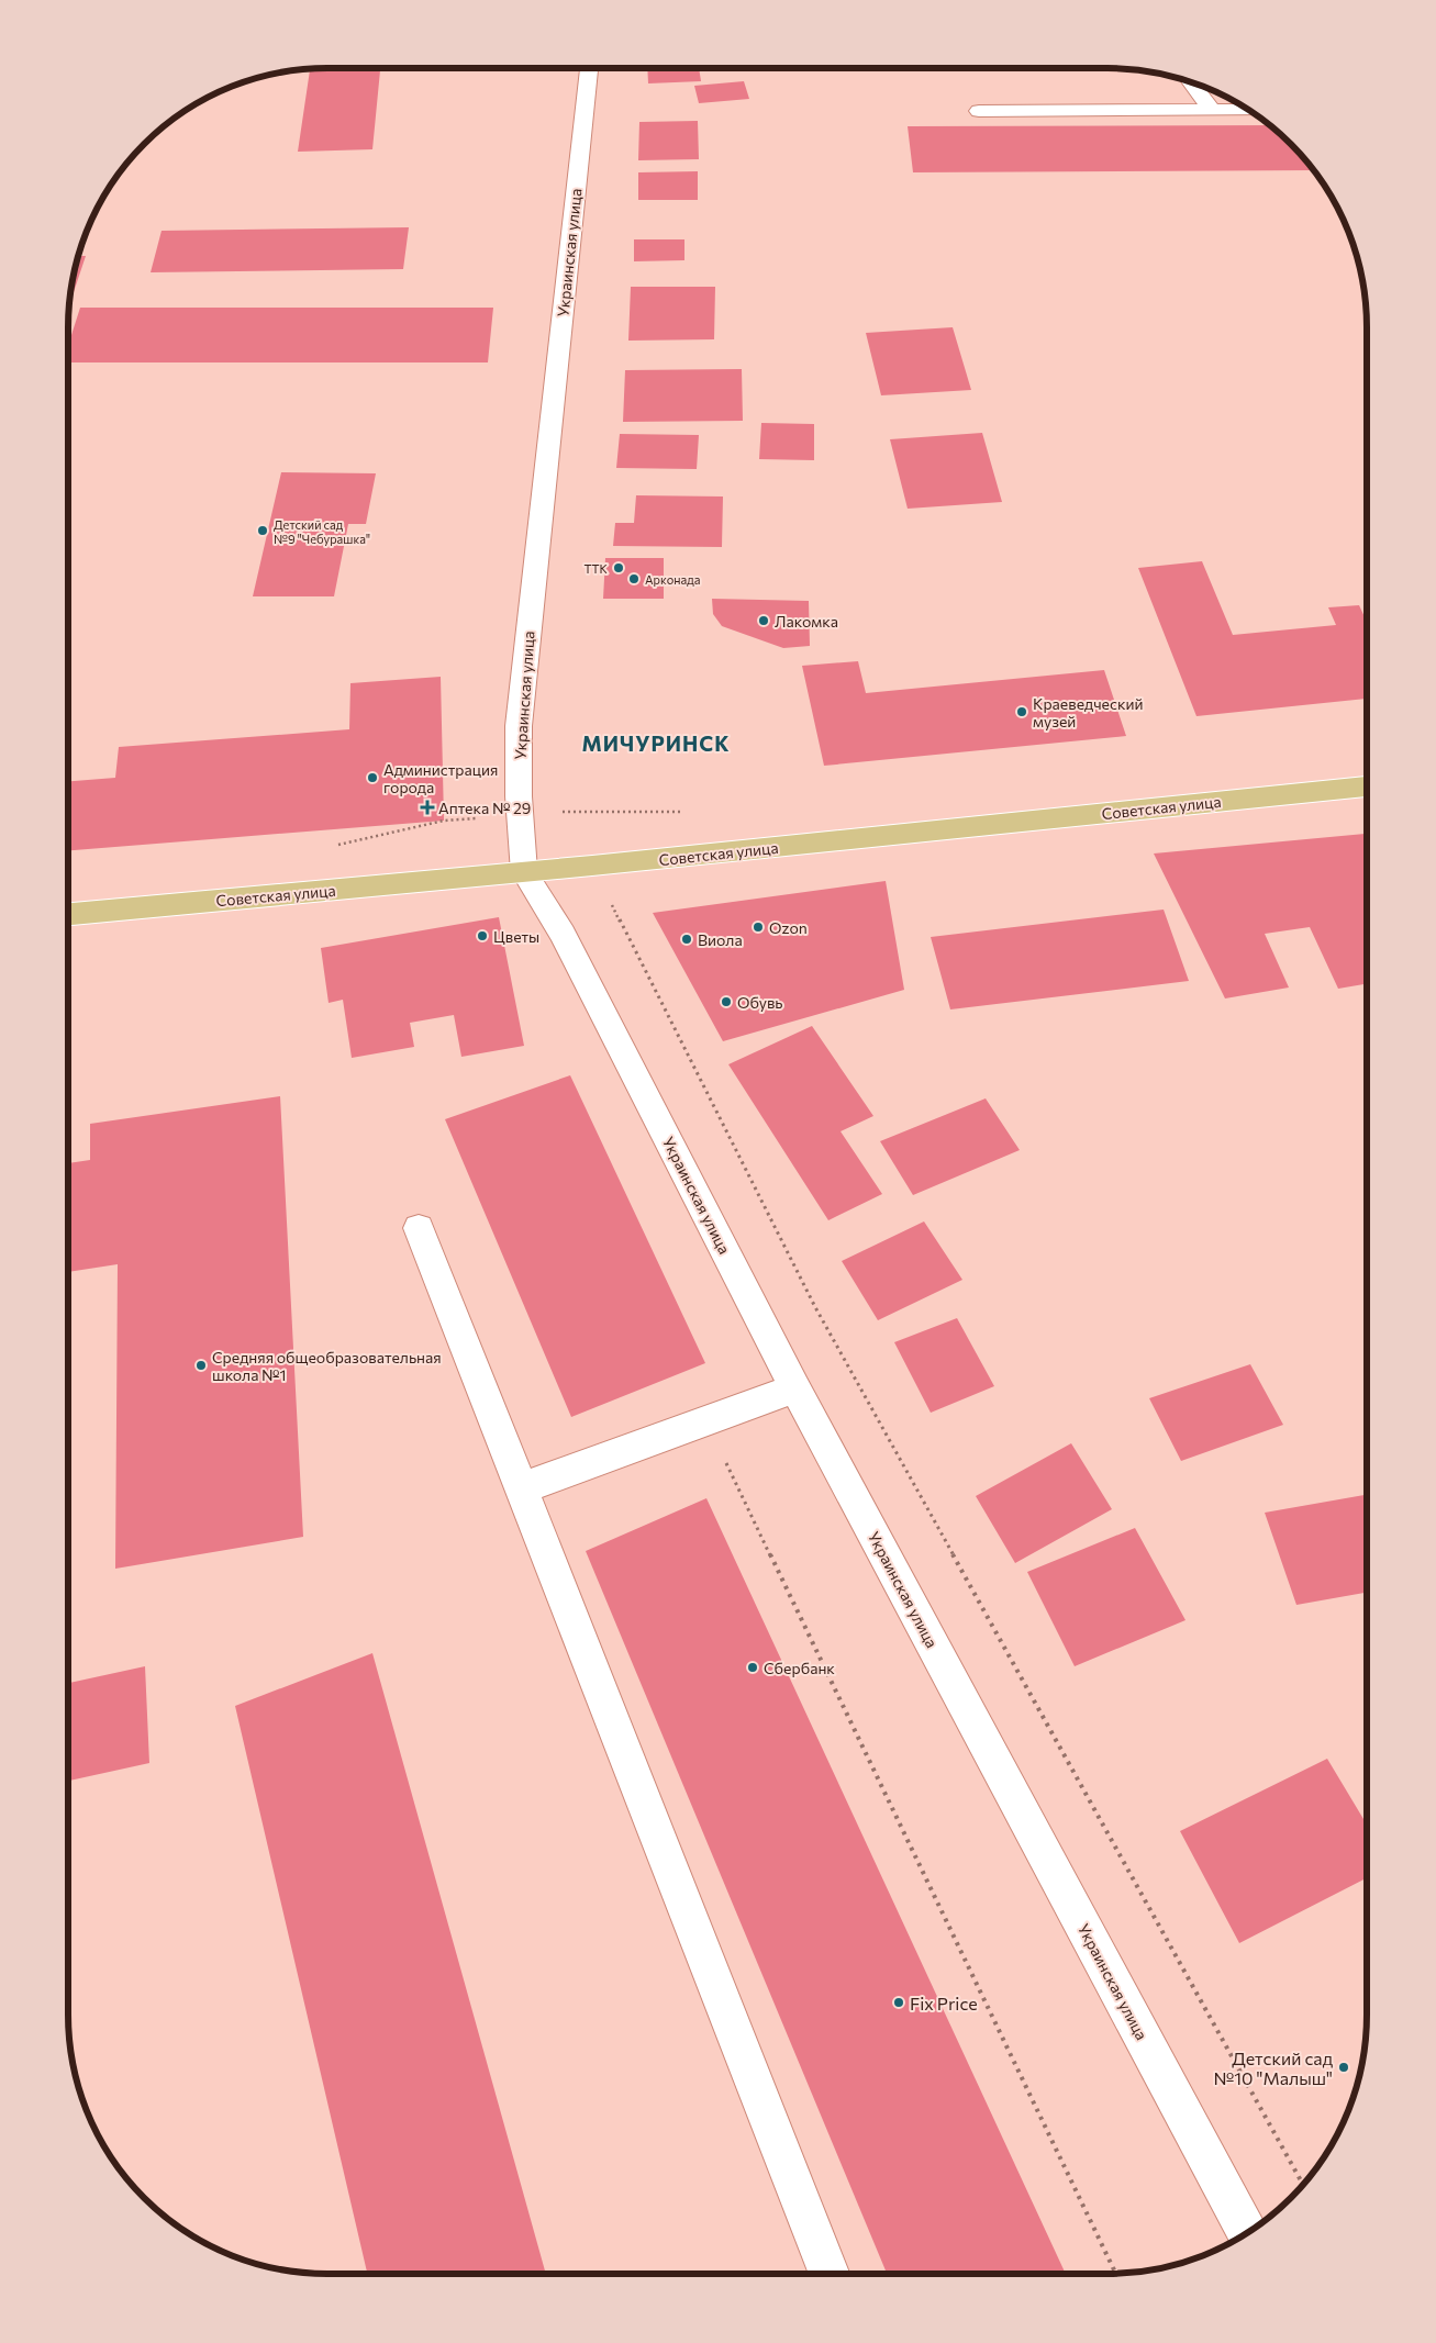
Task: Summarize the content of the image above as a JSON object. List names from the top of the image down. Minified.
{"streets":{"main road":["Советская улица"],"street":["Украинская улица"]},"crossings":[["Украинская улица","Советская улица"]],"districts":["МИЧУРИНСК"],"places":{"other":["Детский сад №9 \"Чебурашка\"","ТТК","Арконада","Лакомка","Краеведческий музей","Администрация города","Ozon","Цветы","Виола","Обувь","Средняя общеобразовательная школа №1","Сбербанк","Fix Price","Детский сад №10 \"Малыш\""],"health":["Аптека № 29"]}}
